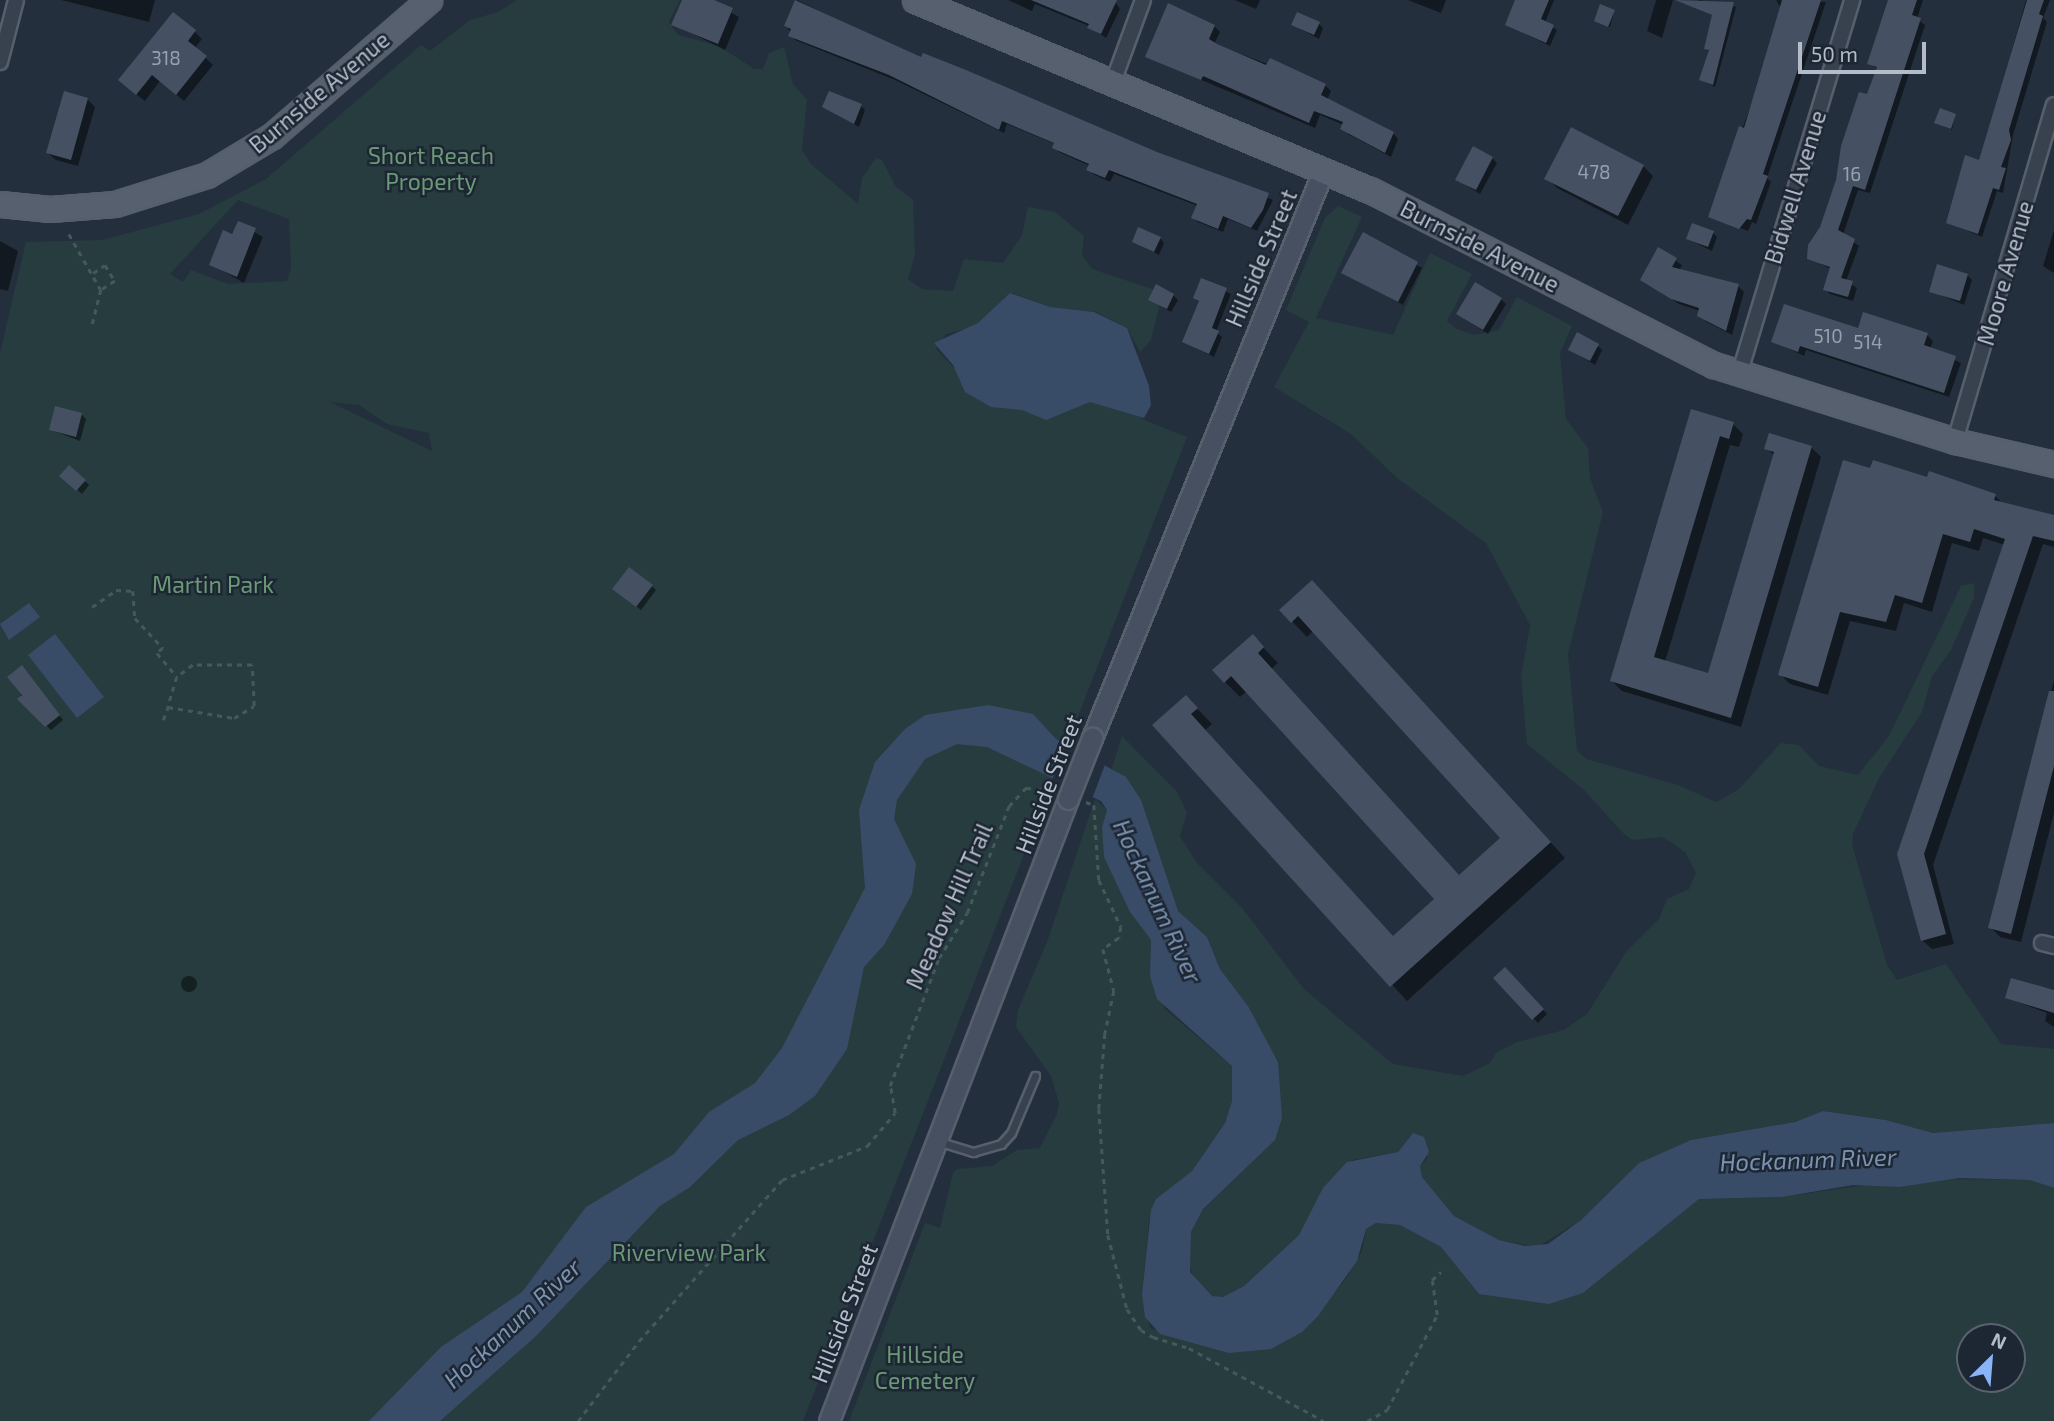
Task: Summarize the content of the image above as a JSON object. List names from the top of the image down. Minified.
{"streets":{"main road":["Burnside Avenue","Hillside Street"],"street":["Bidwell Avenue","Moore Avenue"],"path":["Meadow Hill Trail"]},"crossings":[["Burnside Avenue","Bidwell Avenue"],["Burnside Avenue","Hillside Street"],["Burnside Avenue","Moore Avenue"],["Hillside Street","Meadow Hill Trail"]],"water":["Hockanum River"],"parks":["Short Reach Property","Martin Park","Riverview Park","Hillside Cemetery"],"house_numbers":["318","478","16","510","514"],"scale_bar":"50 m","north":"top right"}
